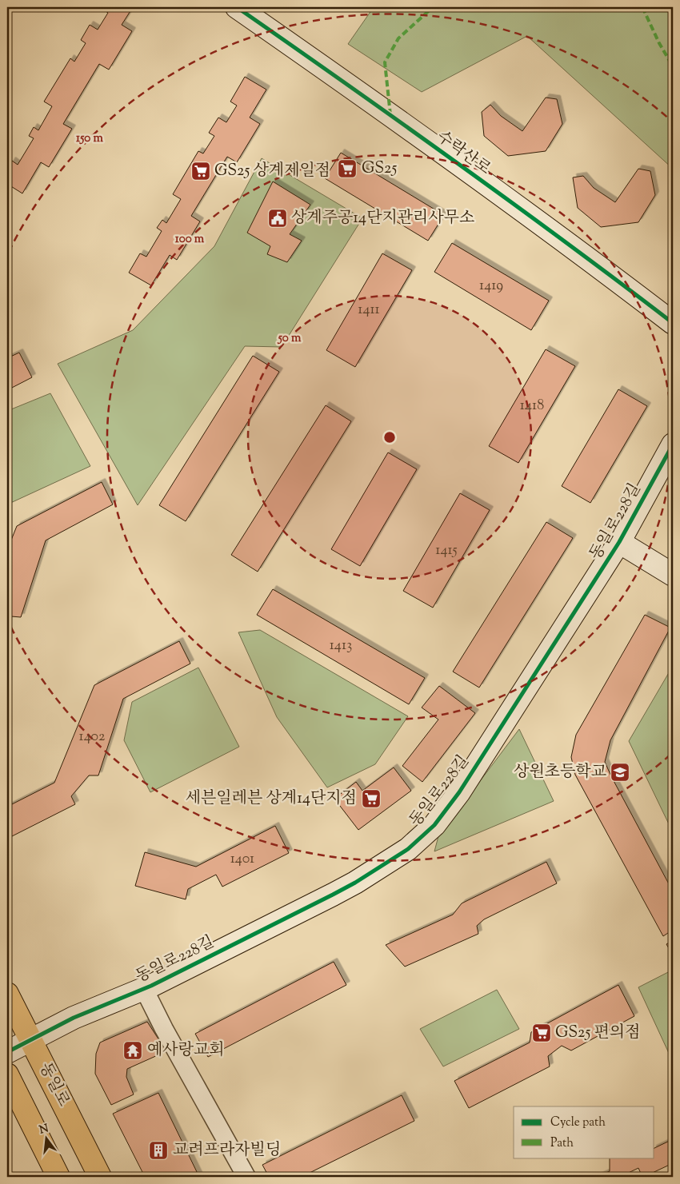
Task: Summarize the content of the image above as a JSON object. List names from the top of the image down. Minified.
{"streets":{"main road":["동일로"],"street":["수락산로","동일로228길"]},"crossings":[["동일로228길","동일로"]],"places":{"supermarket":["GS25","GS25 상계제일점","세븐일레븐 상계14단지점","GS25 편의점"],"public building":["상계주공14단지관리사무소"],"school or university":["상원초등학교"],"temple":["예사랑교회"],"building":["교려프라자빌딩"]},"house_numbers":["1419","1411","1418","1415","1413","1402","1401"],"legend":["Cycle path","Path"],"north":"top","rings":["150 m","100 m","50 m"]}
